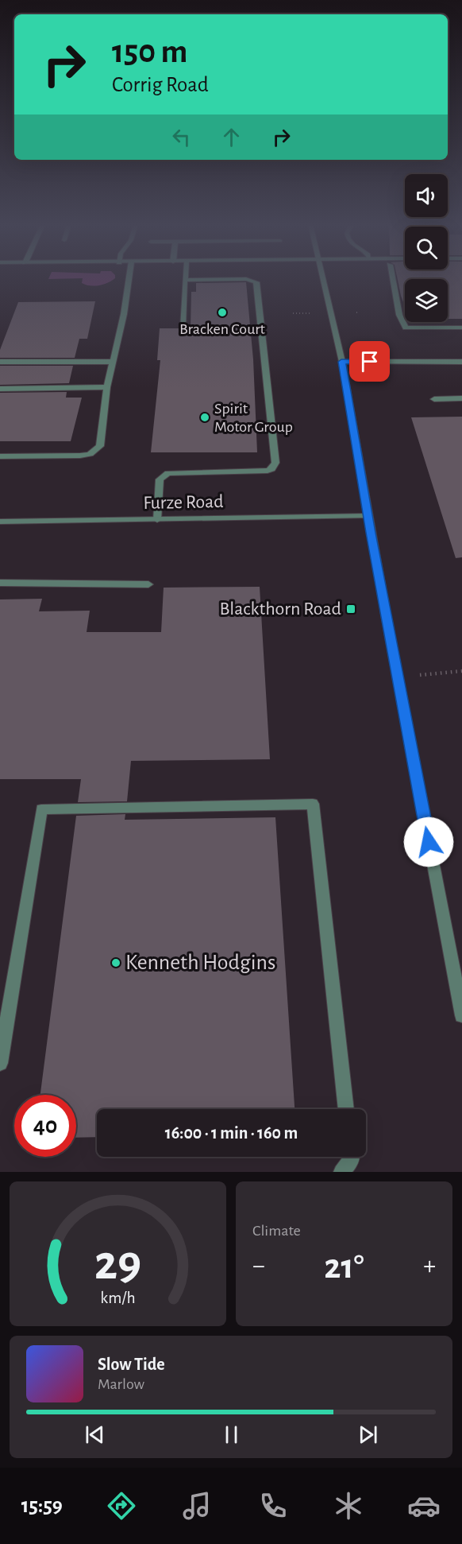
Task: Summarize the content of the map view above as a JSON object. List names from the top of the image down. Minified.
{"streets":{"street":["Furze Road"]},"places":{"other":["Bracken Court","Spirit Motor Group","Kenneth Hodgins"],"transit":["Blackthorn Road"]},"page":{"turn":["150 m","Corrig Road"],"limit":"40","trip":"16:00 · 1 min · 160 m","tile":"Climate","heat":["−","21°","+"],"song":["Slow Tide","Marlow"],"tabs":"15:59","gauge":["29","km/h"]}}
